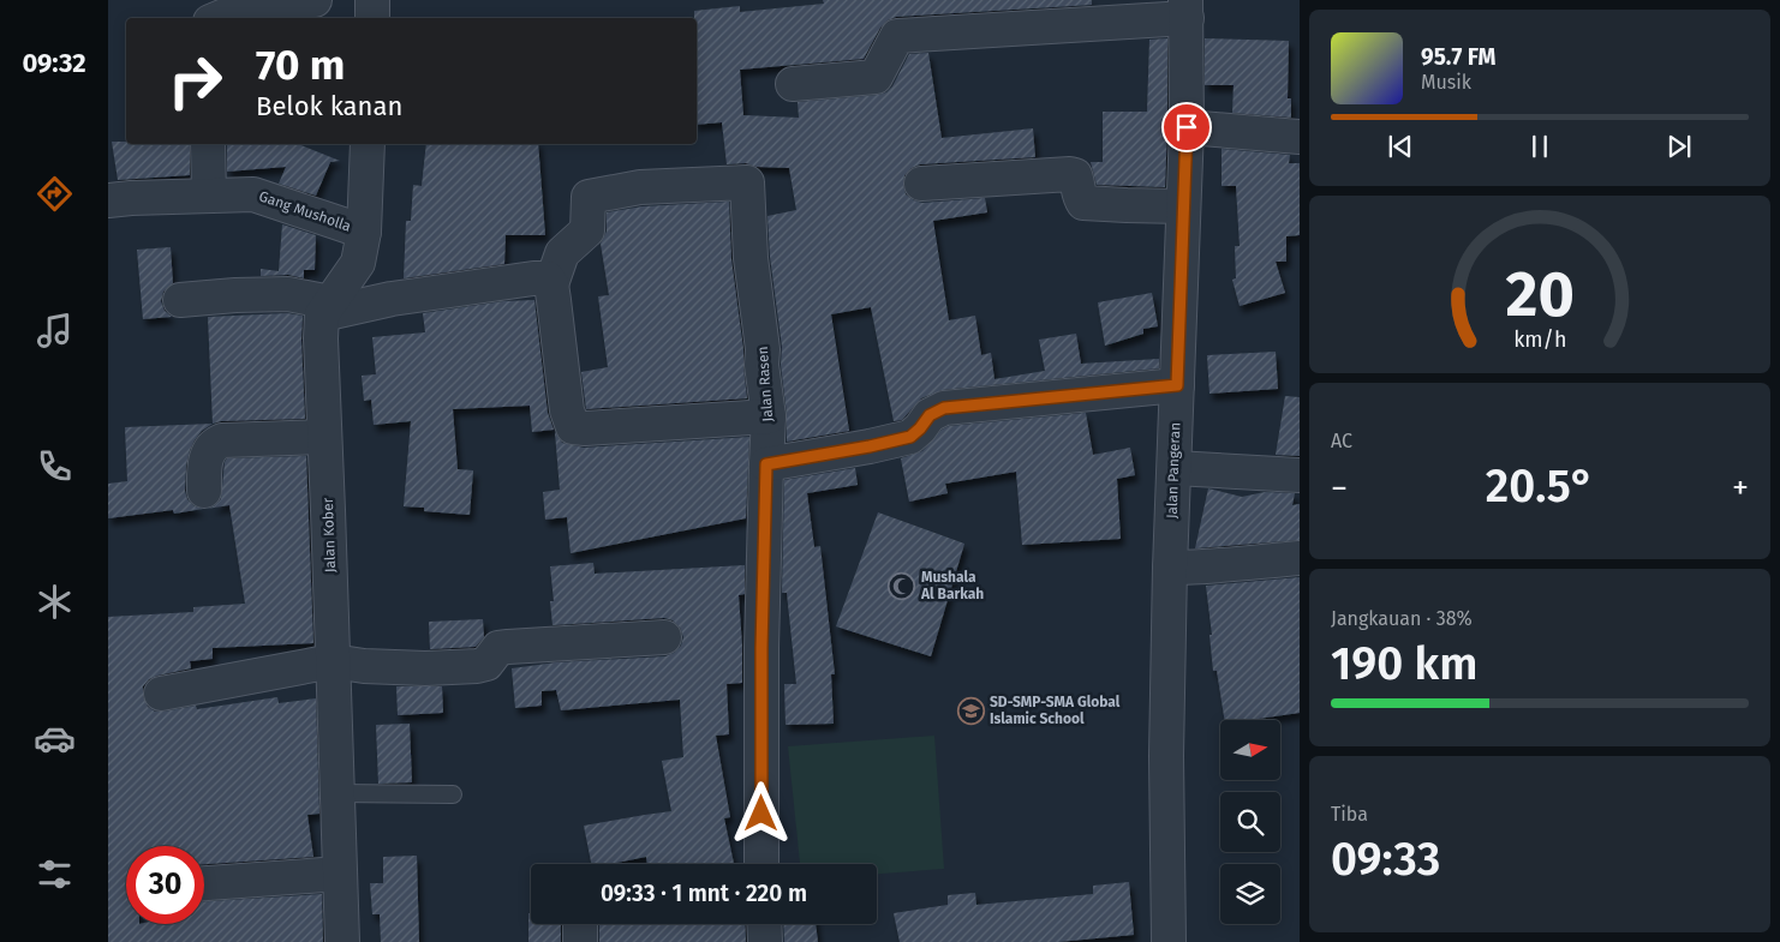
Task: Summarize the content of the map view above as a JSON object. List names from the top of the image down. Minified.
{"streets":{"street":["Gang Musholla","Jalan Rasen","Jalan Pangeran","Jalan Kober"]},"places":{"mosque":["Mushala Al Barkah"],"school or university":["SD-SMP-SMA Global Islamic School"]},"north":"right","page":{"tabs":"09:32","turn":["70 m","Belok kanan"],"song":["95.7 FM","Musik"],"tile":["AC",["Jangkauan · 38%","190 km"],["Tiba","09:33"]],"heat":["−","20.5°","+"],"limit":"30","trip":"09:33 · 1 mnt · 220 m","gauge":["20","km/h"]}}
